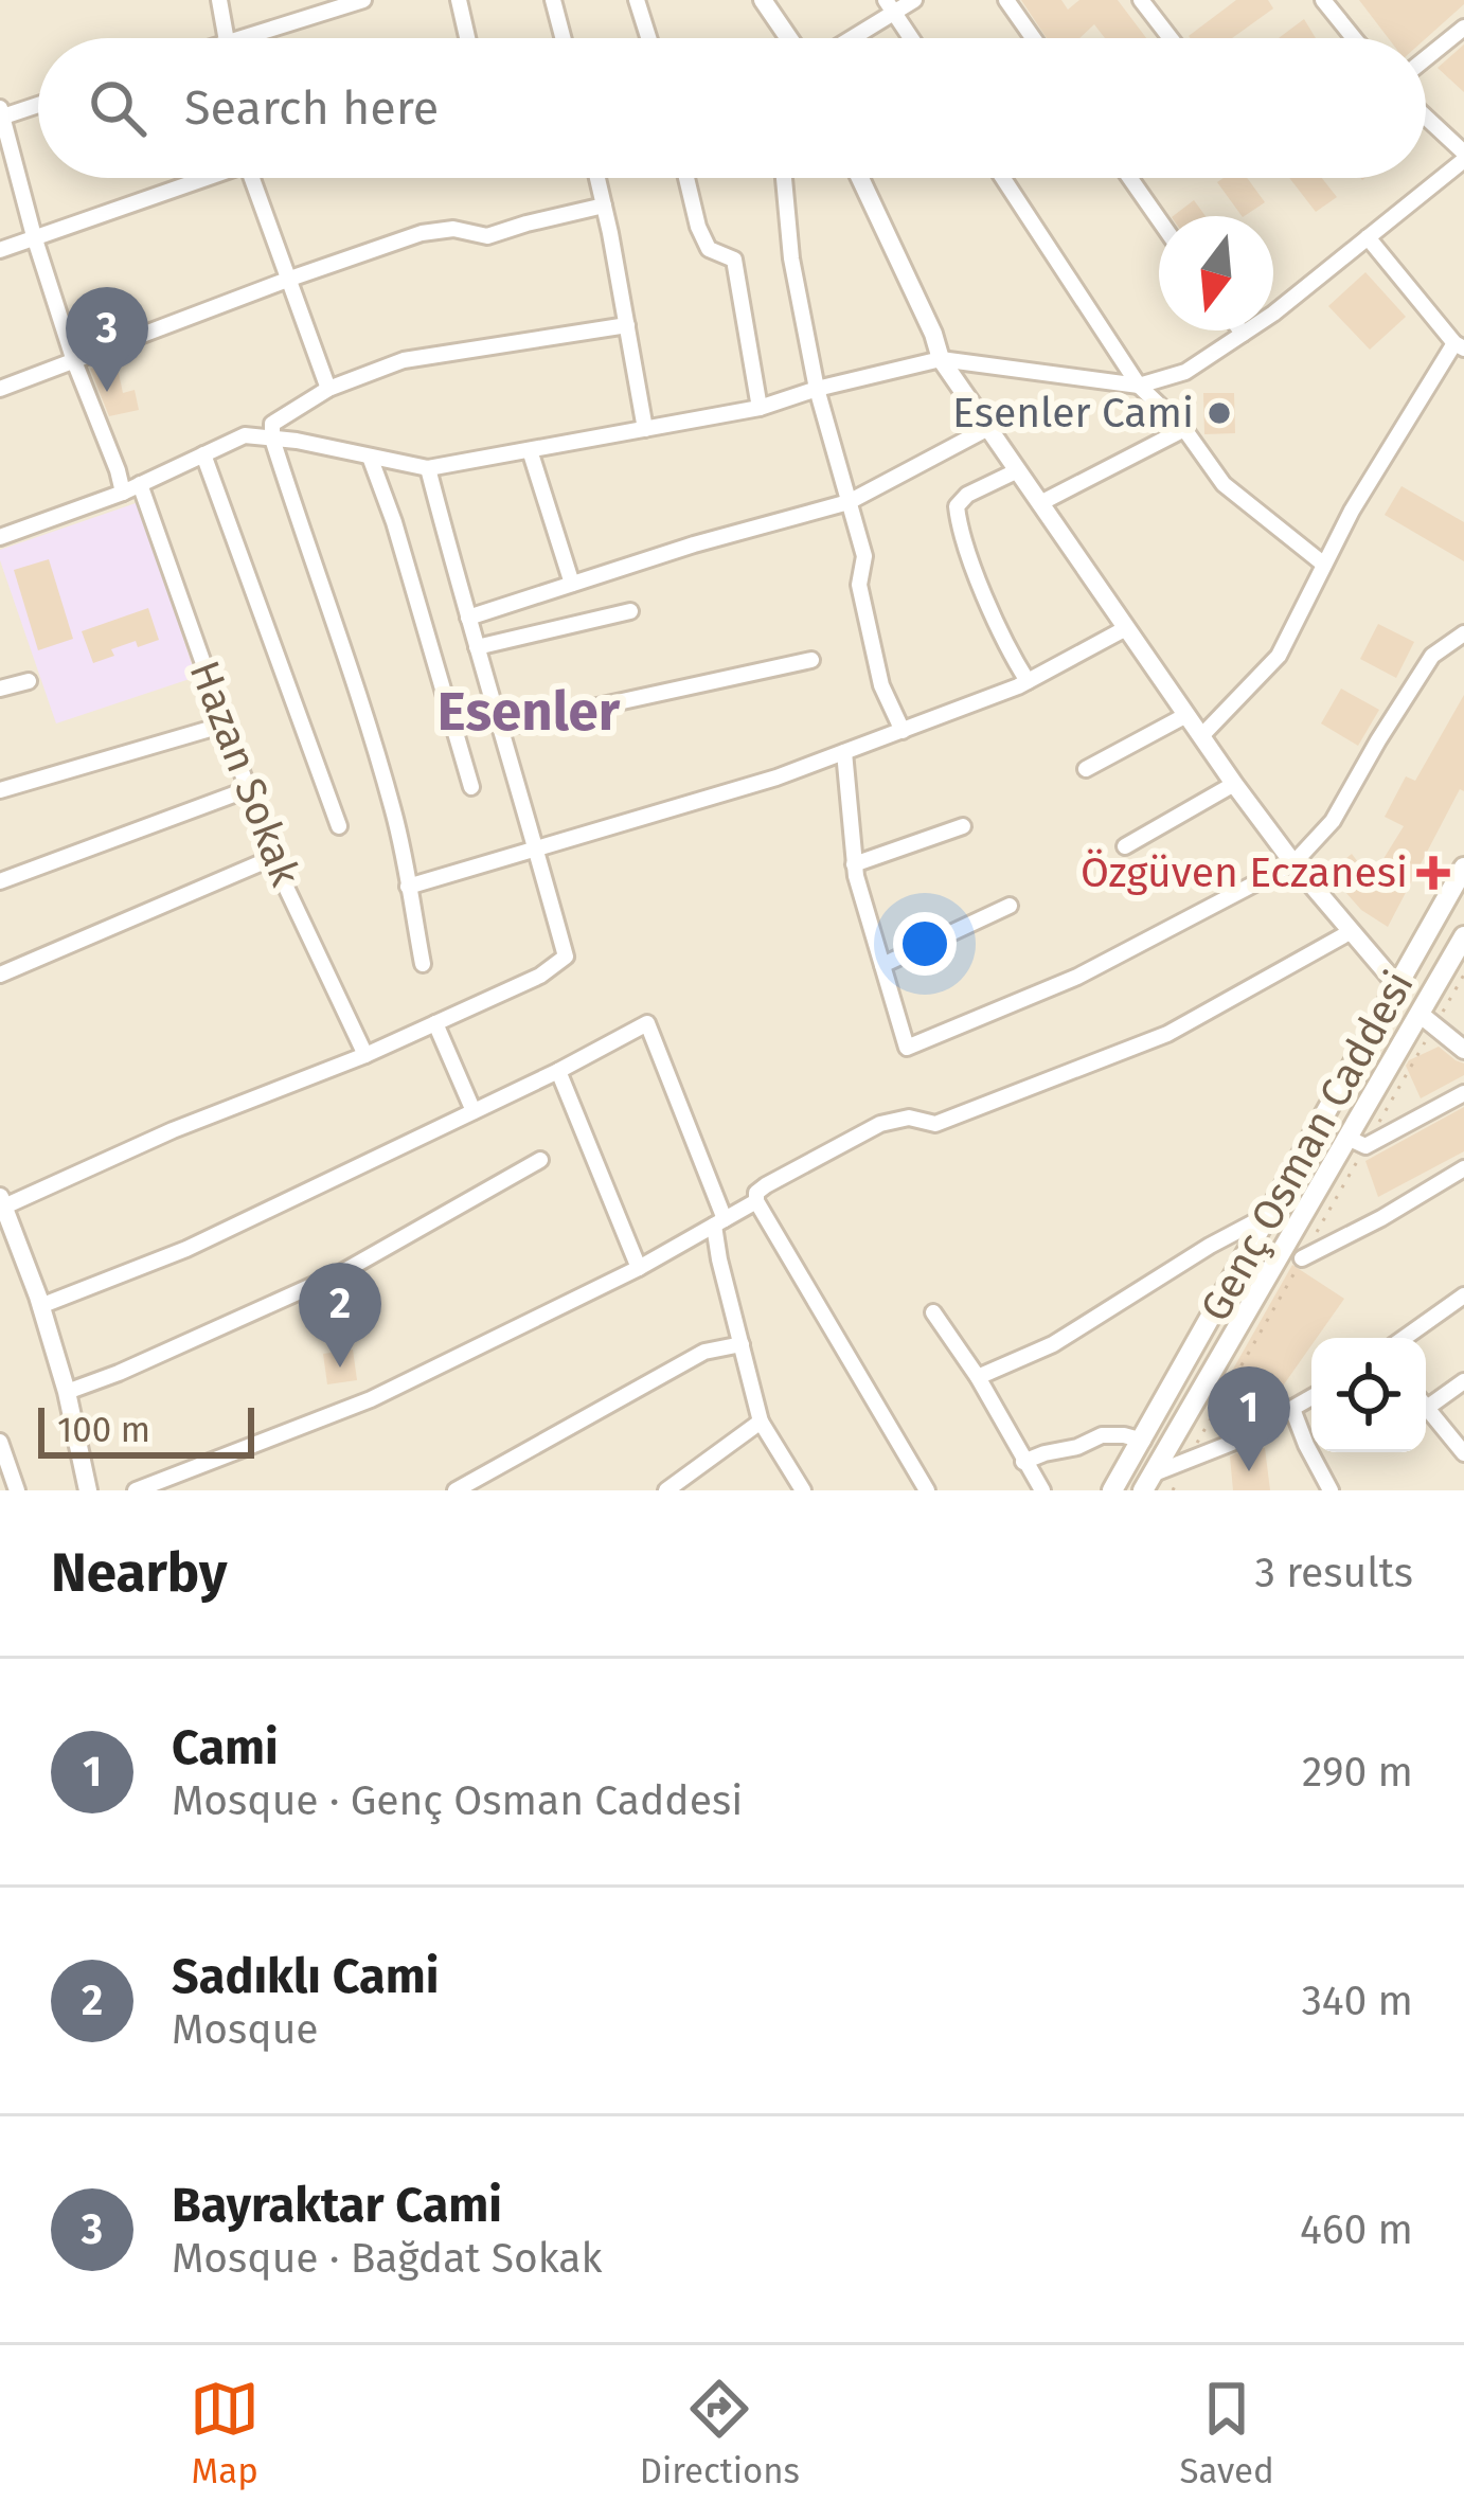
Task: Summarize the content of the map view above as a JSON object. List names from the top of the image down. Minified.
{"streets":{"main road":["Genç Osman Caddesi"],"street":["Hazan Sokak"]},"districts":["Esenler"],"places":{"other":["Esenler Cami"],"health":["Özgüven Eczanesi"]},"scale_bar":"100 m","north":"bottom","page":{"search":"Search here","pins":["3","2","1"],"scale":"100 m","heading":["Nearby","3 results"],"list":[{"mark":"1","name":"Cami","note":"Mosque · Genç Osman Caddesi","value":"290 m"},{"mark":"2","name":"Sadıklı Cami","note":"Mosque","value":"340 m"},{"mark":"3","name":"Bayraktar Cami","note":"Mosque · Bağdat Sokak","value":"460 m"}],"nav":["Map","Directions","Saved"]}}
